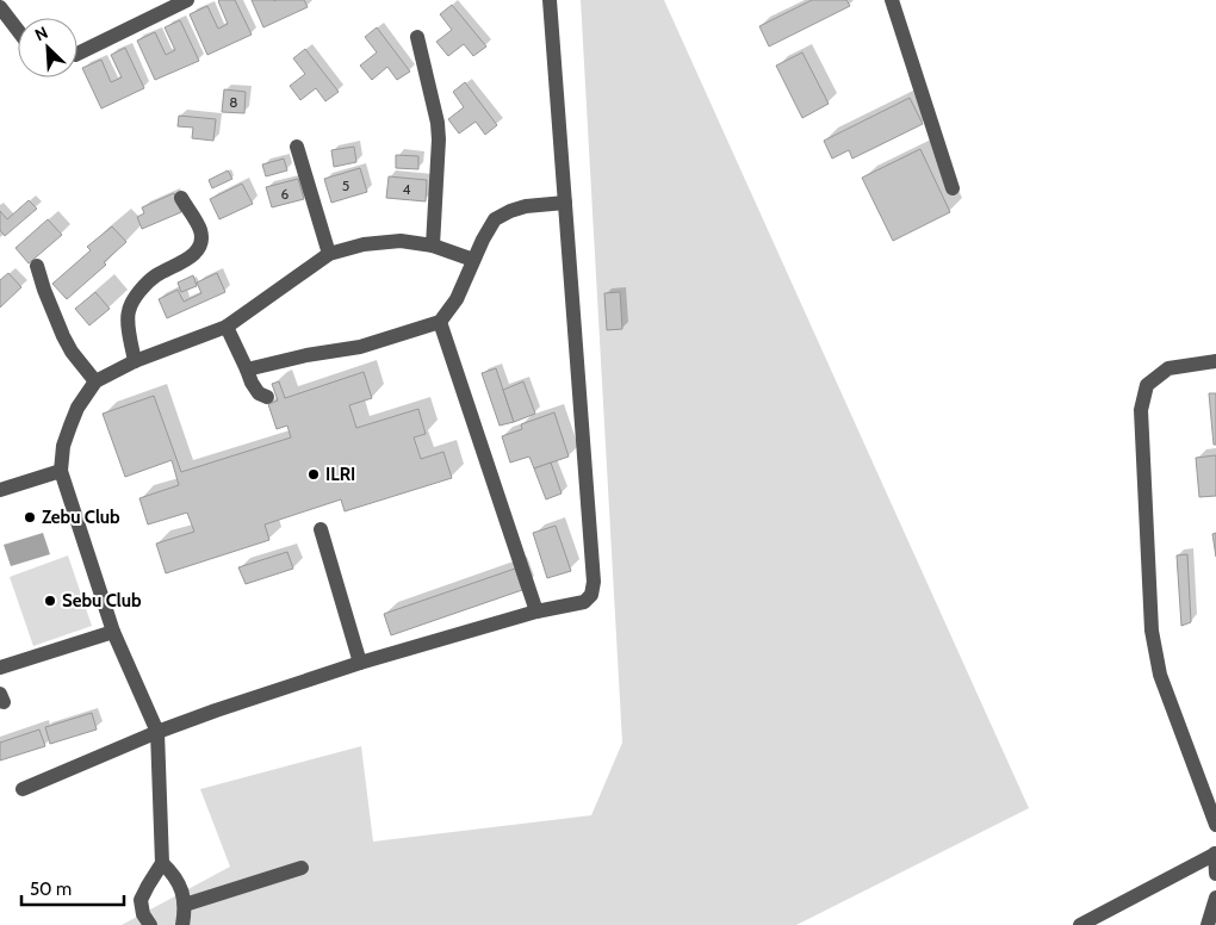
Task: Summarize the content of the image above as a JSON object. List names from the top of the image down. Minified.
{"places":["ILRI","Zebu Club","Sebu Club"],"house_numbers":["8","5","4","6"],"scale_bar":"50 m","north":"top left"}
